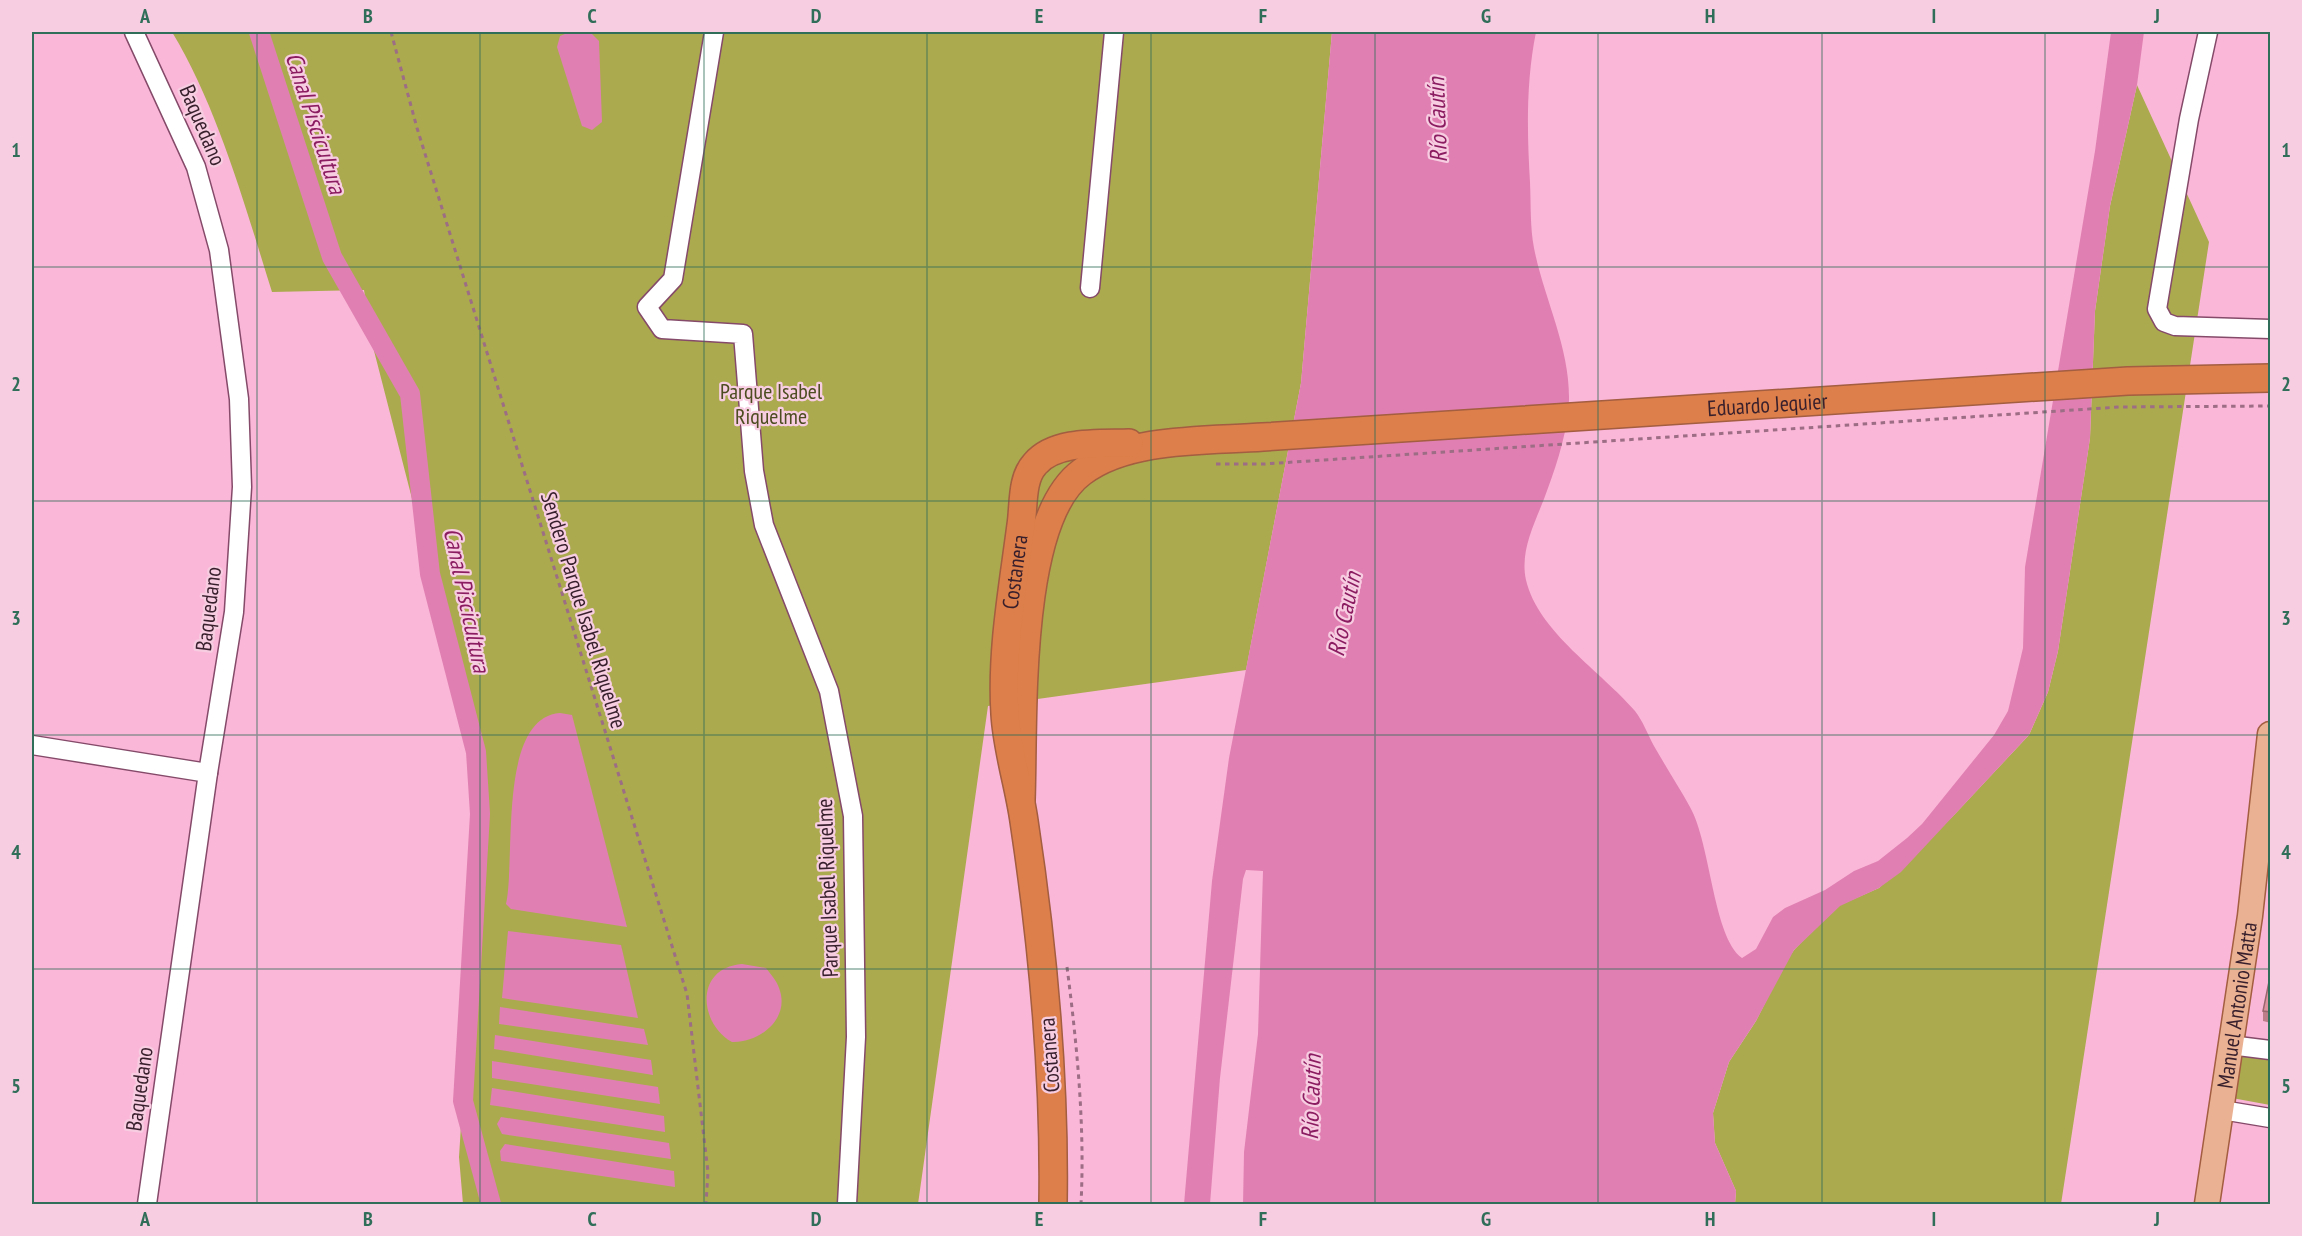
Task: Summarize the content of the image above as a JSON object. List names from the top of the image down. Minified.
{"streets":{"highway":["Eduardo Jequier","Costanera"],"main road":["Manuel Antonio Matta"],"street":["Baquedano","Parque Isabel Riquelme"],"path":["Sendero Parque Isabel Riquelme"]},"crossings":[["Eduardo Jequier","Costanera"]],"water":["Río Cautín","Canal Piscicultura"],"parks":["Parque Isabel Riquelme"],"grid":{"columns":["A","B","C","D","E","F","G","H","I","J"],"rows":["1","2","3","4","5"]}}
